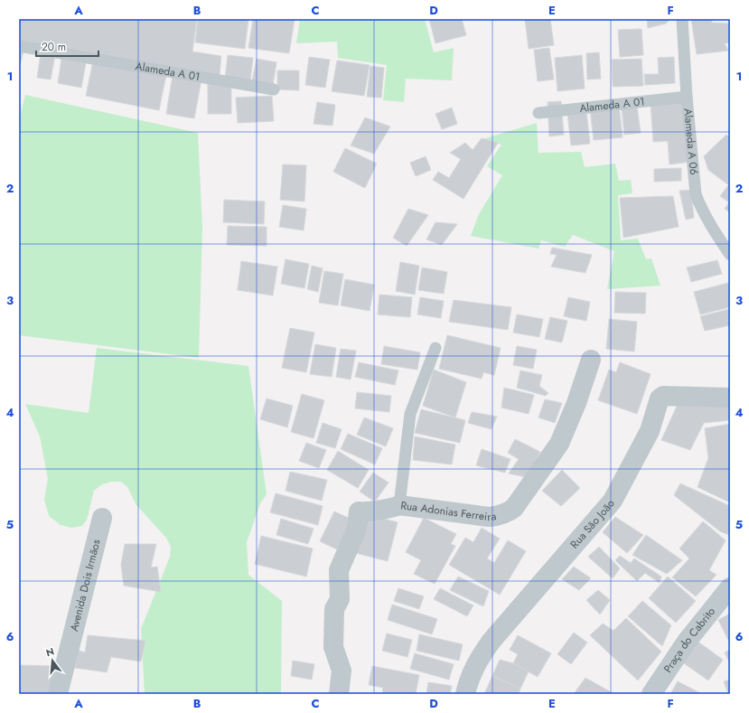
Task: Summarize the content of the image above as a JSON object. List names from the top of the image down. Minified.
{"streets":{"street":["Rua Adonias Ferreira","Rua São João","Avenida Dois Irmãos","Praça do Cabrito"],"lane":["Alameda A 01","Alameda A 06"]},"crossings":[["Alameda A 01","Alameda A 06"]],"scale_bar":"20 m","north":"top","grid":{"columns":["A","B","C","D","E","F"],"rows":["1","2","3","4","5","6"]}}
